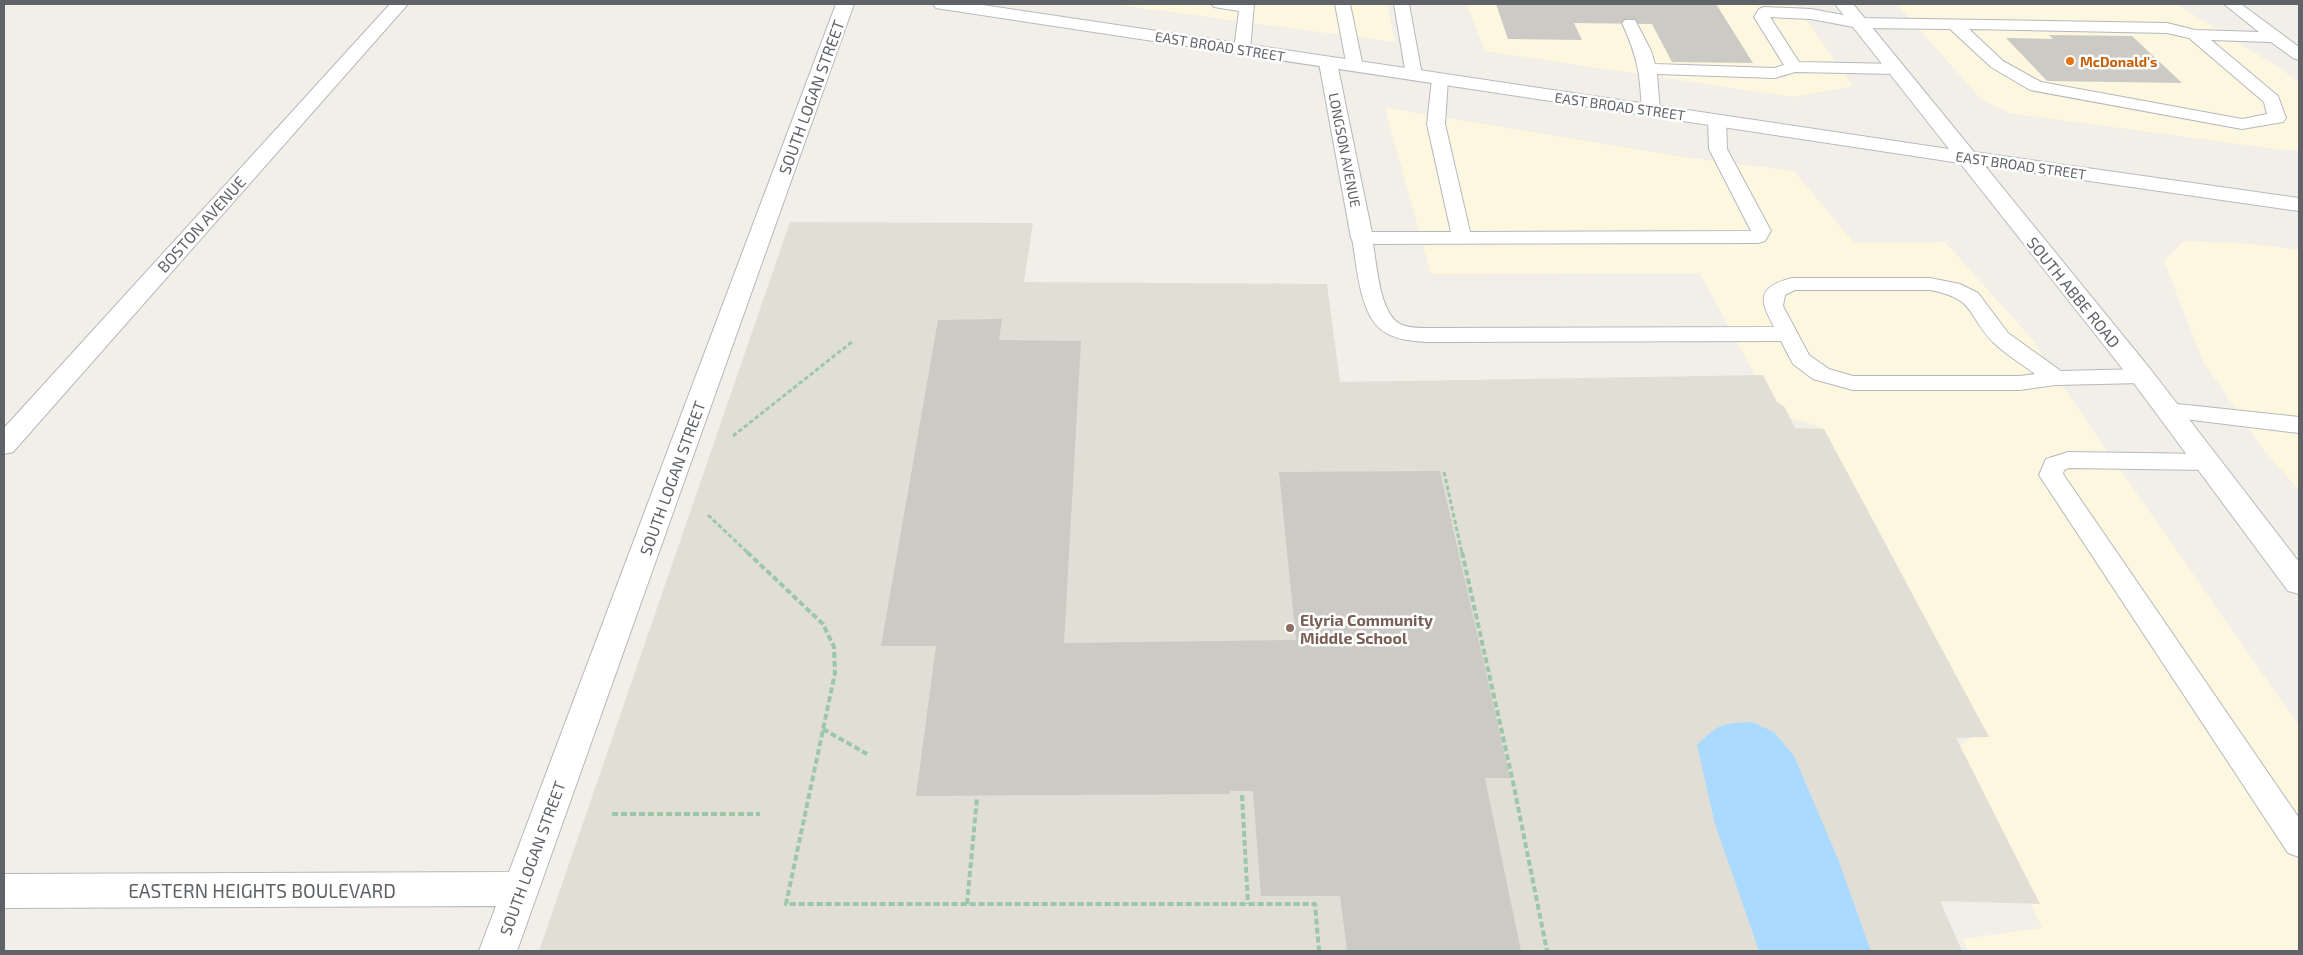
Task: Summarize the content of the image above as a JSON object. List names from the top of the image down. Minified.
{"streets":{"street":["EAST BROAD STREET","SOUTH LOGAN STREET","LONGSON AVENUE","BOSTON AVENUE","SOUTH ABBE ROAD","EASTERN HEIGHTS BOULEVARD"]},"crossings":[["EAST BROAD STREET","LONGSON AVENUE"],["EAST BROAD STREET","SOUTH ABBE ROAD"],["SOUTH LOGAN STREET","EASTERN HEIGHTS BOULEVARD"]],"places":["McDonald's","Elyria Community Middle School"]}
